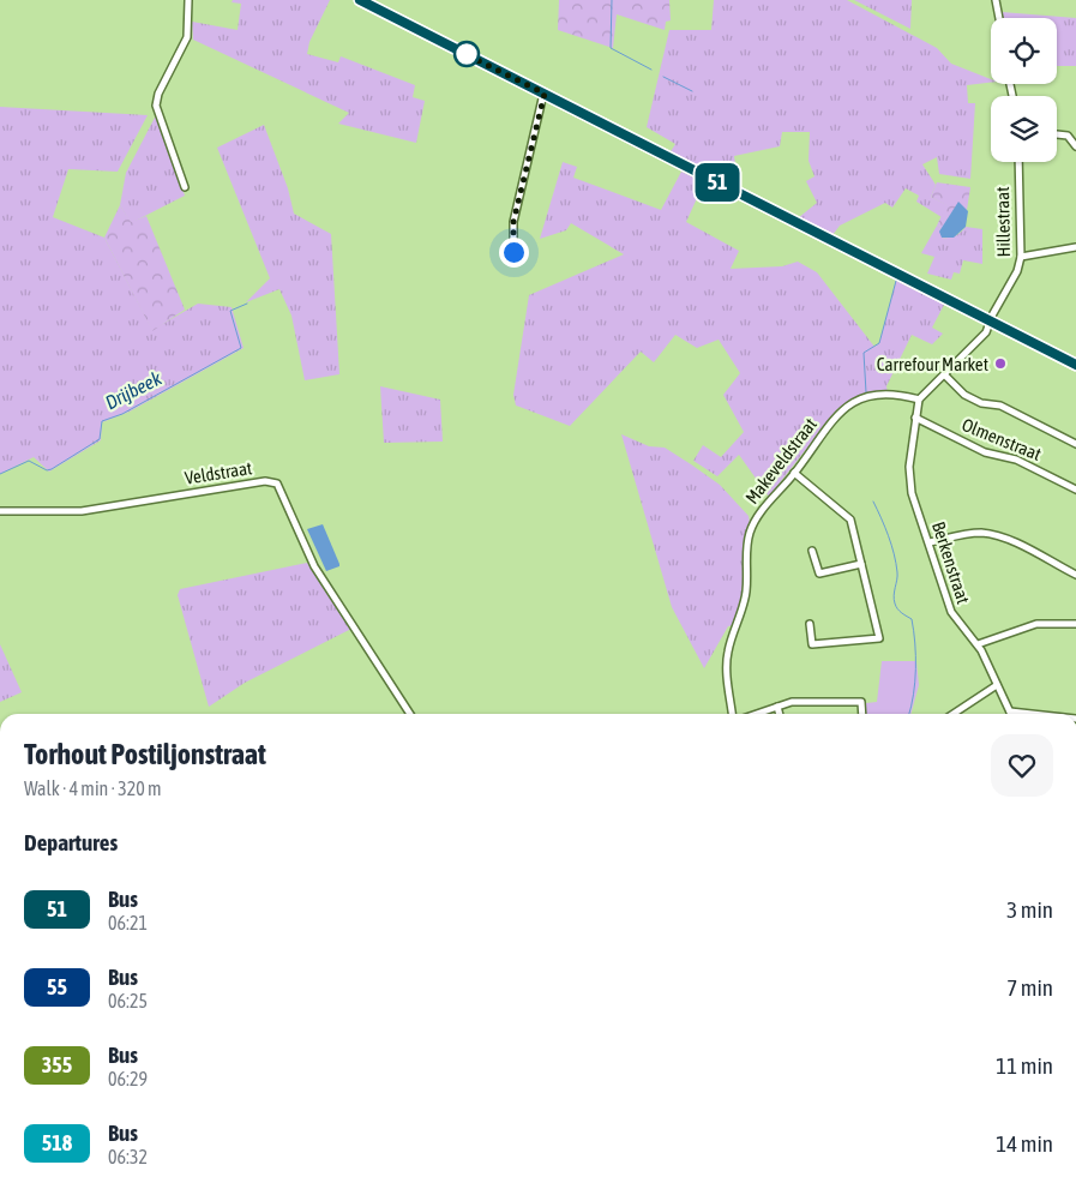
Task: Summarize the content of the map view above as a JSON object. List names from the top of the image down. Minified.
{"streets":{"street":["Hillestraat","Olmenstraat","Makeveldstraat","Veldstraat","Berkenstraat"]},"crossings":[["Olmenstraat","Berkenstraat"],["Makeveldstraat","Berkenstraat"]],"water":["Drijbeek"],"places":["Carrefour Market"],"lines":["bus line 51"],"page":{"on_map":"51","heading":[["Torhout Postiljonstraat","Walk · 4 min · 320 m"],"Departures"],"list":[{"mark":"51","name":"Bus","note":"06:21","value":"3 min"},{"mark":"55","name":"Bus","note":"06:25","value":"7 min"},{"mark":"355","name":"Bus","note":"06:29","value":"11 min"},{"mark":"518","name":"Bus","note":"06:32","value":"14 min"}]}}
